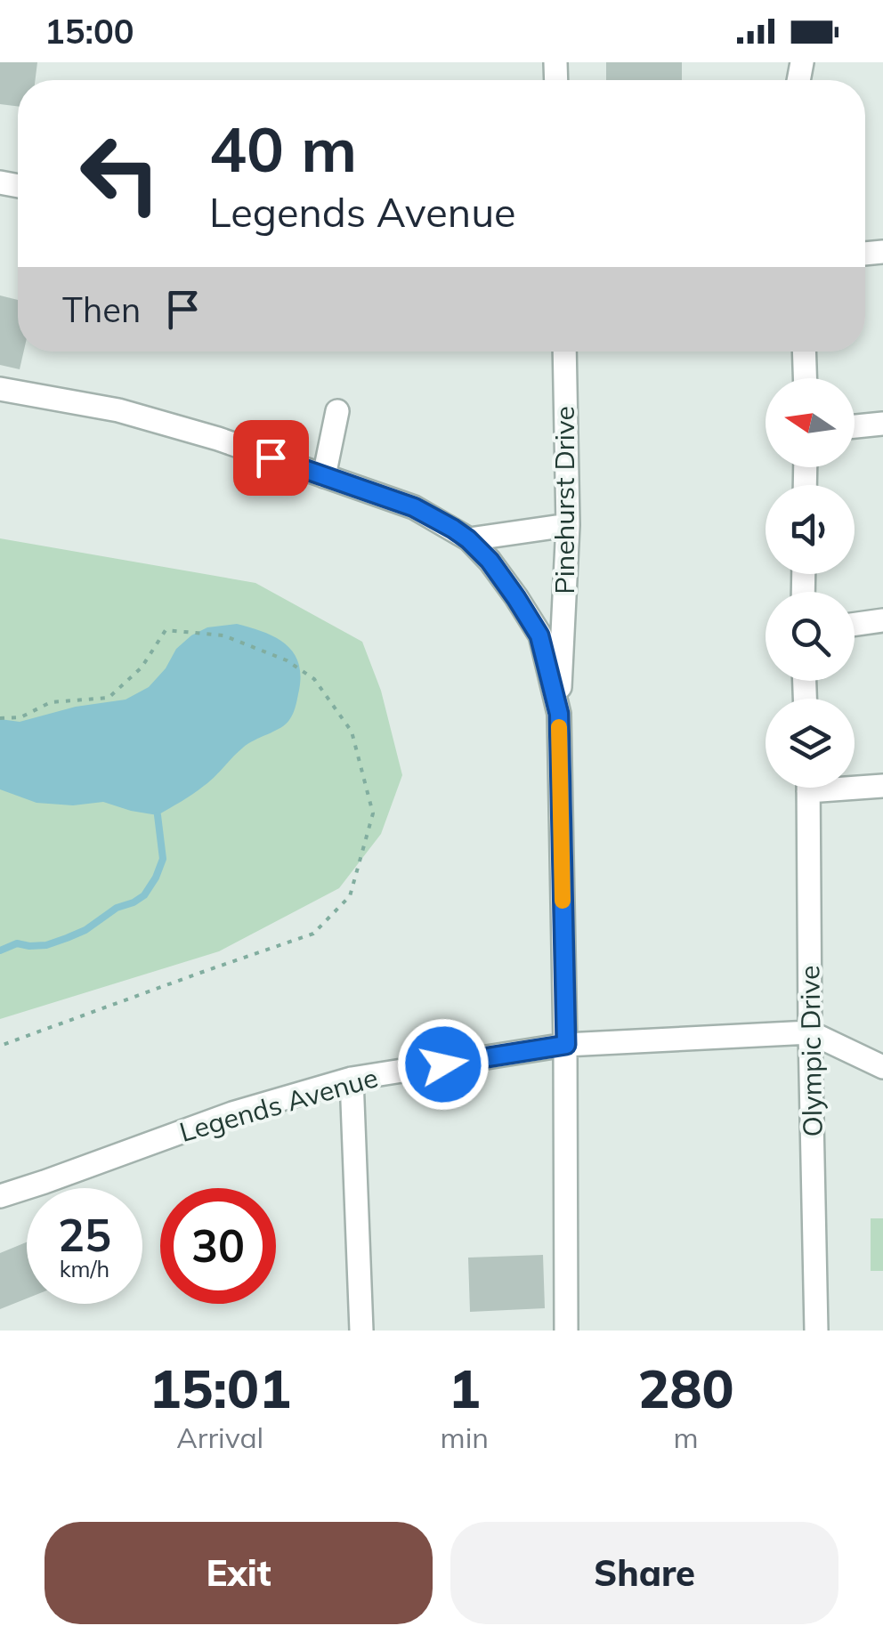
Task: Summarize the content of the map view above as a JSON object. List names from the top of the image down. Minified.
{"streets":{"street":["Pinehurst Drive","Olympic Drive","Legends Avenue"]},"crossings":[["Olympic Drive","Legends Avenue"]],"north":"left","page":{"status":"15:00","turn":["40 m","Legends Avenue"],"then":"Then","speed":"25 km/h","limit":"30","eta":["15:01","Arrival","1","min","280","m"],"buttons":["Exit","Share"]}}
